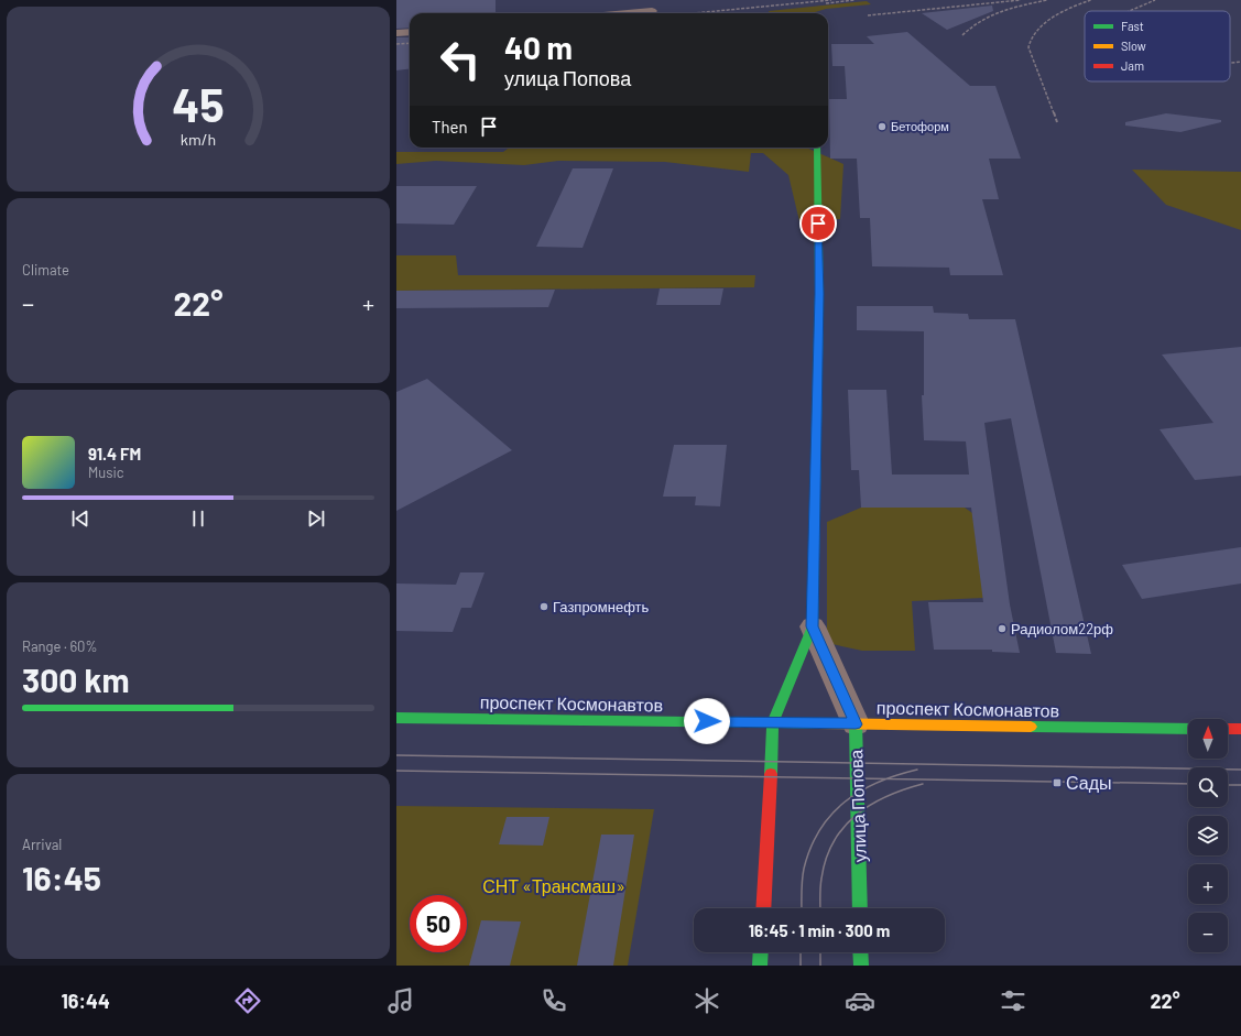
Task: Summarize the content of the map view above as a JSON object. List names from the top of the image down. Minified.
{"streets":{"street":["проспект Космонавтов","улица Попова"]},"crossings":[["проспект Космонавтов","улица Попова"]],"parks":["СНТ «Трансмаш»"],"places":{"other":["Бетоформ","Газпромнефть","Радиолом22рф"],"transit":["Сады"]},"legend":["Fast","Slow","Jam"],"north":"top","page":{"turn":["40 m","улица Попова"],"then":"Then","tile":["Climate",["Range · 60%","300 km"],["Arrival","16:45"]],"heat":["−","22°","+"],"song":["91.4 FM","Music"],"map_buttons":["+","−"],"limit":"50","trip":"16:45 · 1 min · 300 m","tabs":["16:44","22°"],"gauge":["45","km/h"]}}
